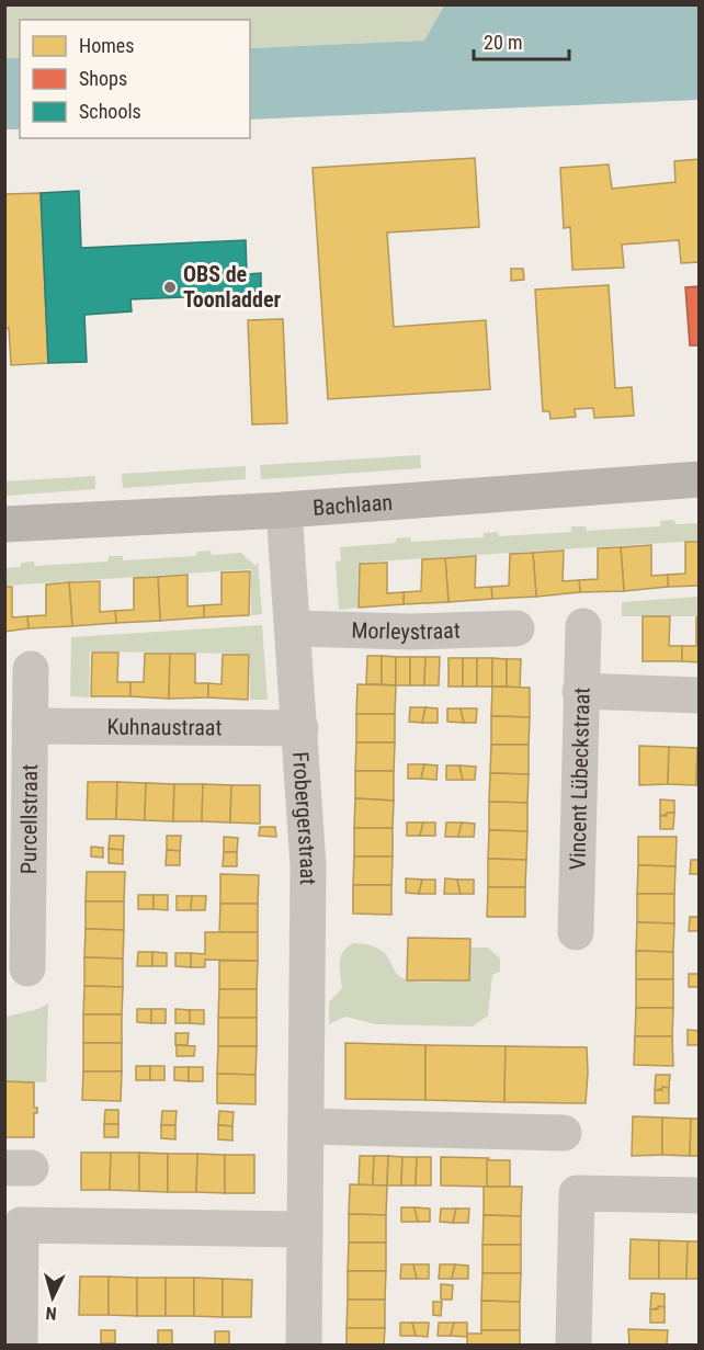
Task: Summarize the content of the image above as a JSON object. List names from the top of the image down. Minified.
{"streets":{"street":["Bachlaan","Morleystraat","Kuhnaustraat","Vincent Lübeckstraat","Purcellstraat","Frobergerstraat"]},"crossings":[["Bachlaan","Frobergerstraat"],["Morleystraat","Frobergerstraat"],["Kuhnaustraat","Purcellstraat"],["Kuhnaustraat","Frobergerstraat"]],"places":["OBS de Toonladder"],"legend":["Homes","Shops","Schools"],"scale_bar":"20 m","north":"bottom"}
